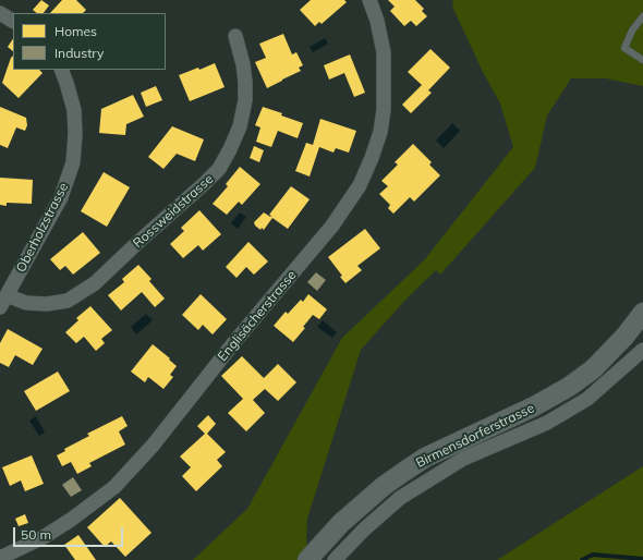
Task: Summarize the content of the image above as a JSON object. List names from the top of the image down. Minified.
{"streets":{"main road":["Birmensdorferstrasse"],"street":["Rossweidstrasse","Oberholzstrasse","Englisächerstrasse"]},"crossings":[["Rossweidstrasse","Oberholzstrasse"]],"legend":["Homes","Industry"],"scale_bar":"50 m"}
